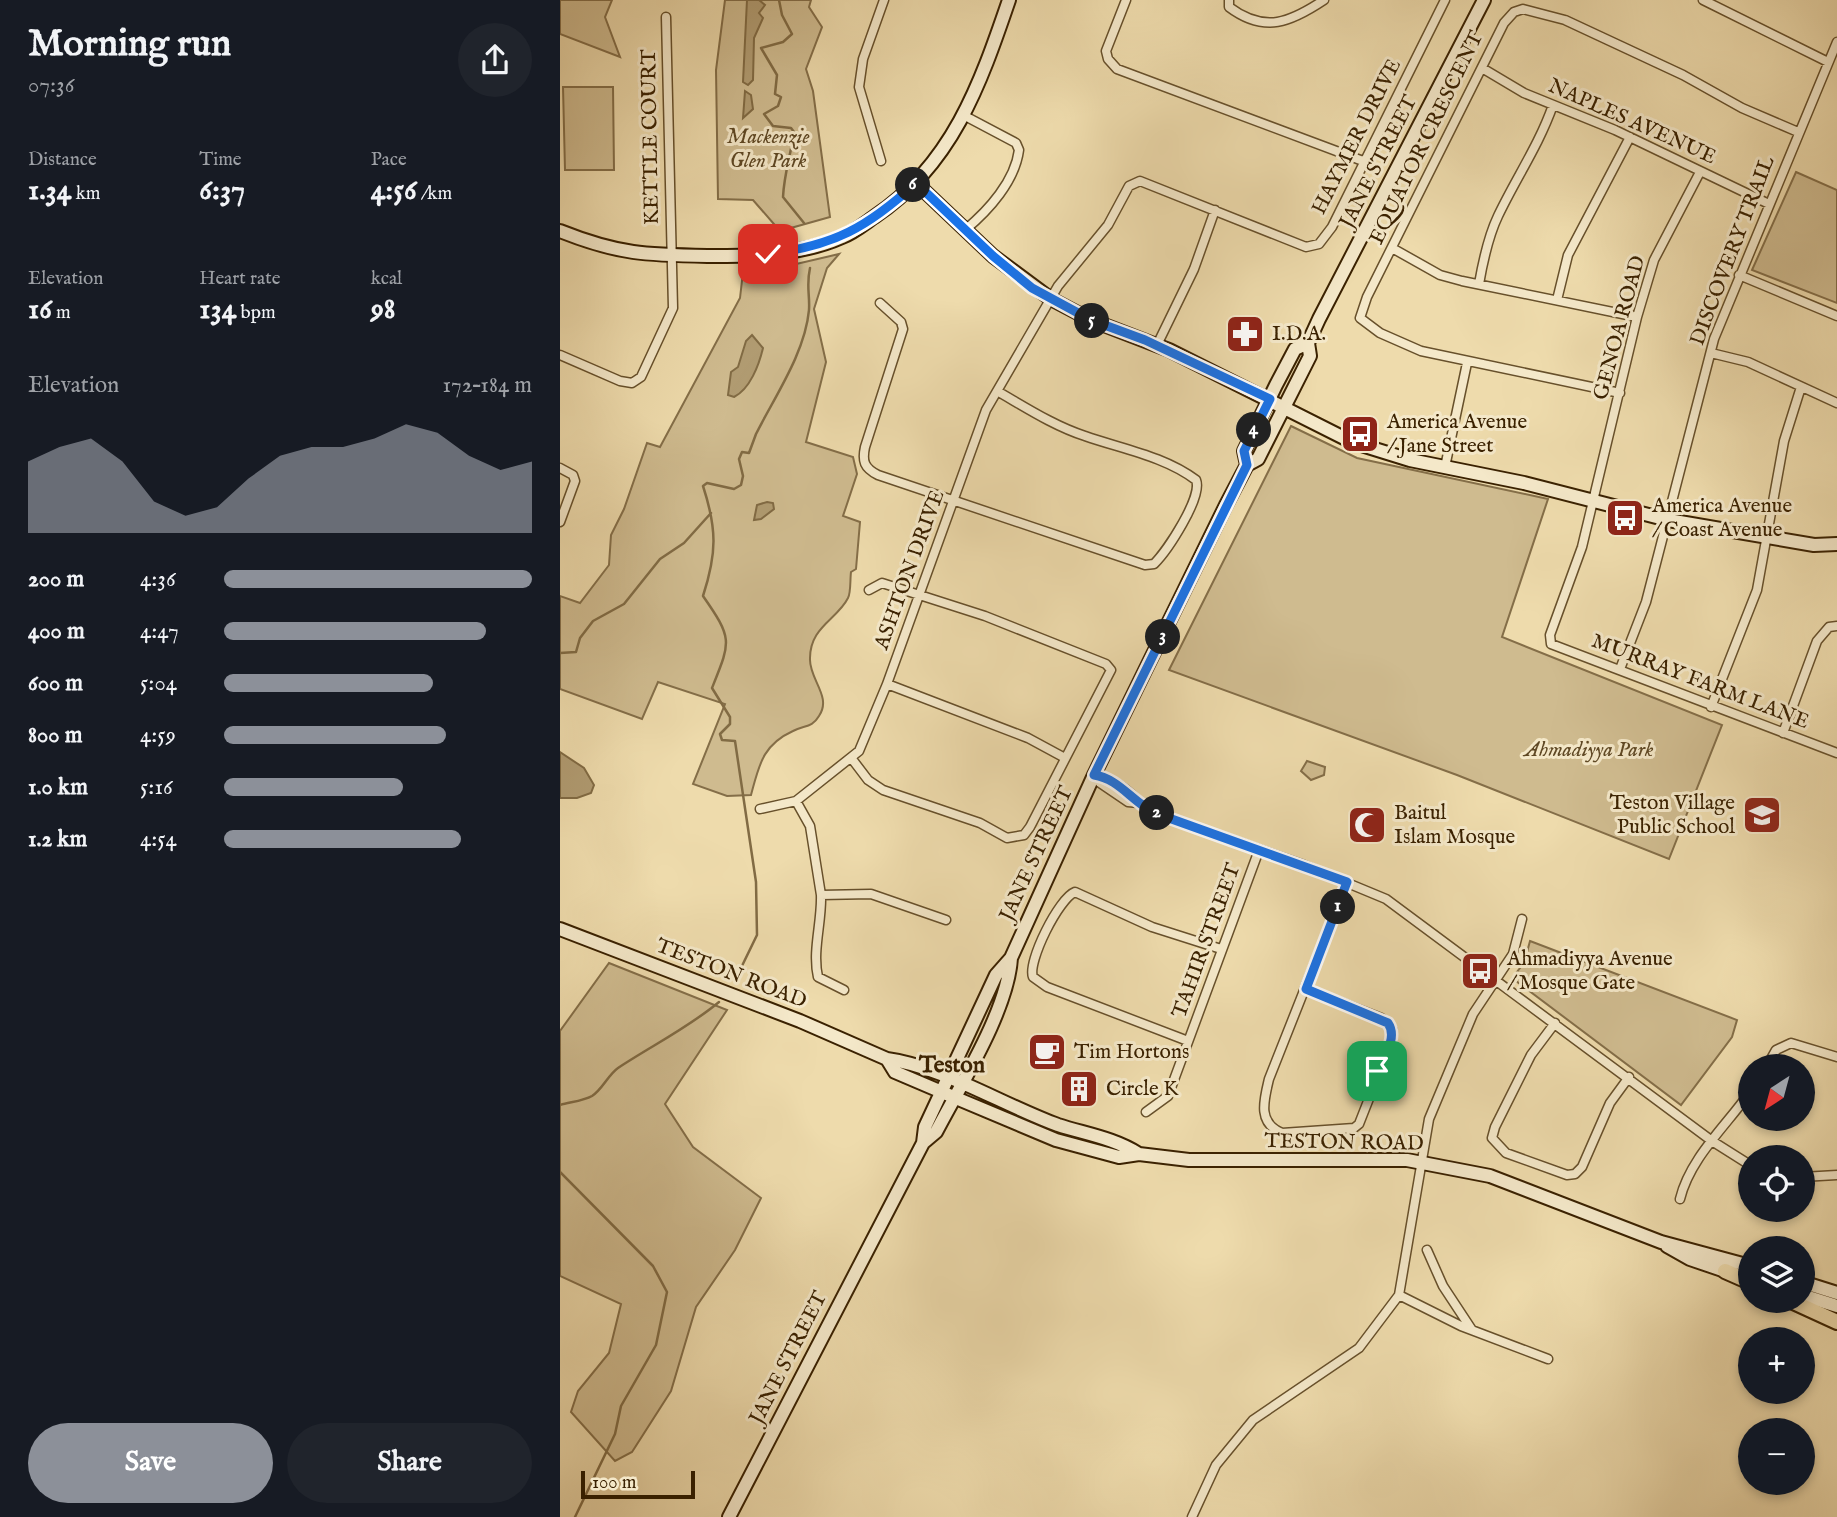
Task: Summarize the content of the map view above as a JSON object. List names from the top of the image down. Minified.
{"streets":{"main road":["JANE STREET","TESTON ROAD"],"street":["NAPLES AVENUE","KETTLE COURT","HAYMER DRIVE","EQUATOR CRESCENT","DISCOVERY TRAIL","GENOA ROAD","ASHTON DRIVE","MURRAY FARM LANE","TAHIR STREET"]},"crossings":[["NAPLES AVENUE","EQUATOR CRESCENT"],["NAPLES AVENUE","DISCOVERY TRAIL"],["NAPLES AVENUE","GENOA ROAD"],["HAYMER DRIVE","ASHTON DRIVE"],["EQUATOR CRESCENT","DISCOVERY TRAIL"],["EQUATOR CRESCENT","GENOA ROAD"],["JANE STREET","TESTON ROAD"],["DISCOVERY TRAIL","MURRAY FARM LANE"],["GENOA ROAD","MURRAY FARM LANE"]],"districts":["Teston"],"parks":["Mackenzie Glen Park","Ahmadiyya Park"],"places":{"pharmacy":["I.D.A."],"bus stop":["America Avenue / Jane Street","America Avenue / Coast Avenue","Ahmadiyya Avenue / Mosque Gate"],"school or university":["Teston Village Public School"],"mosque":["Baitul Islam Mosque"],"cafe":["Tim Hortons"],"building":["Circle K"]},"scale_bar":"100 m","north":"bottom left","page":{"heading":["Morning run","07:36"],"stats":[["Distance","1.34 km"],["Time","6:37"],["Pace","4:56 /km"],["Elevation","16 m"],["Heart rate","134 bpm"],["kcal","98"]],"pins":["6","5","4","3","2","1"],"chart":["Elevation","172–184 m"],"list":[{"name":"200 m","note":"4:36"},{"name":"400 m","note":"4:47"},{"name":"600 m","note":"5:04"},{"name":"800 m","note":"4:59"},{"name":"1.0 km","note":"5:16"},{"name":"1.2 km","note":"4:54"}],"map_buttons":["+","−"],"buttons":["Save","Share"],"scale":"100 m"}}
